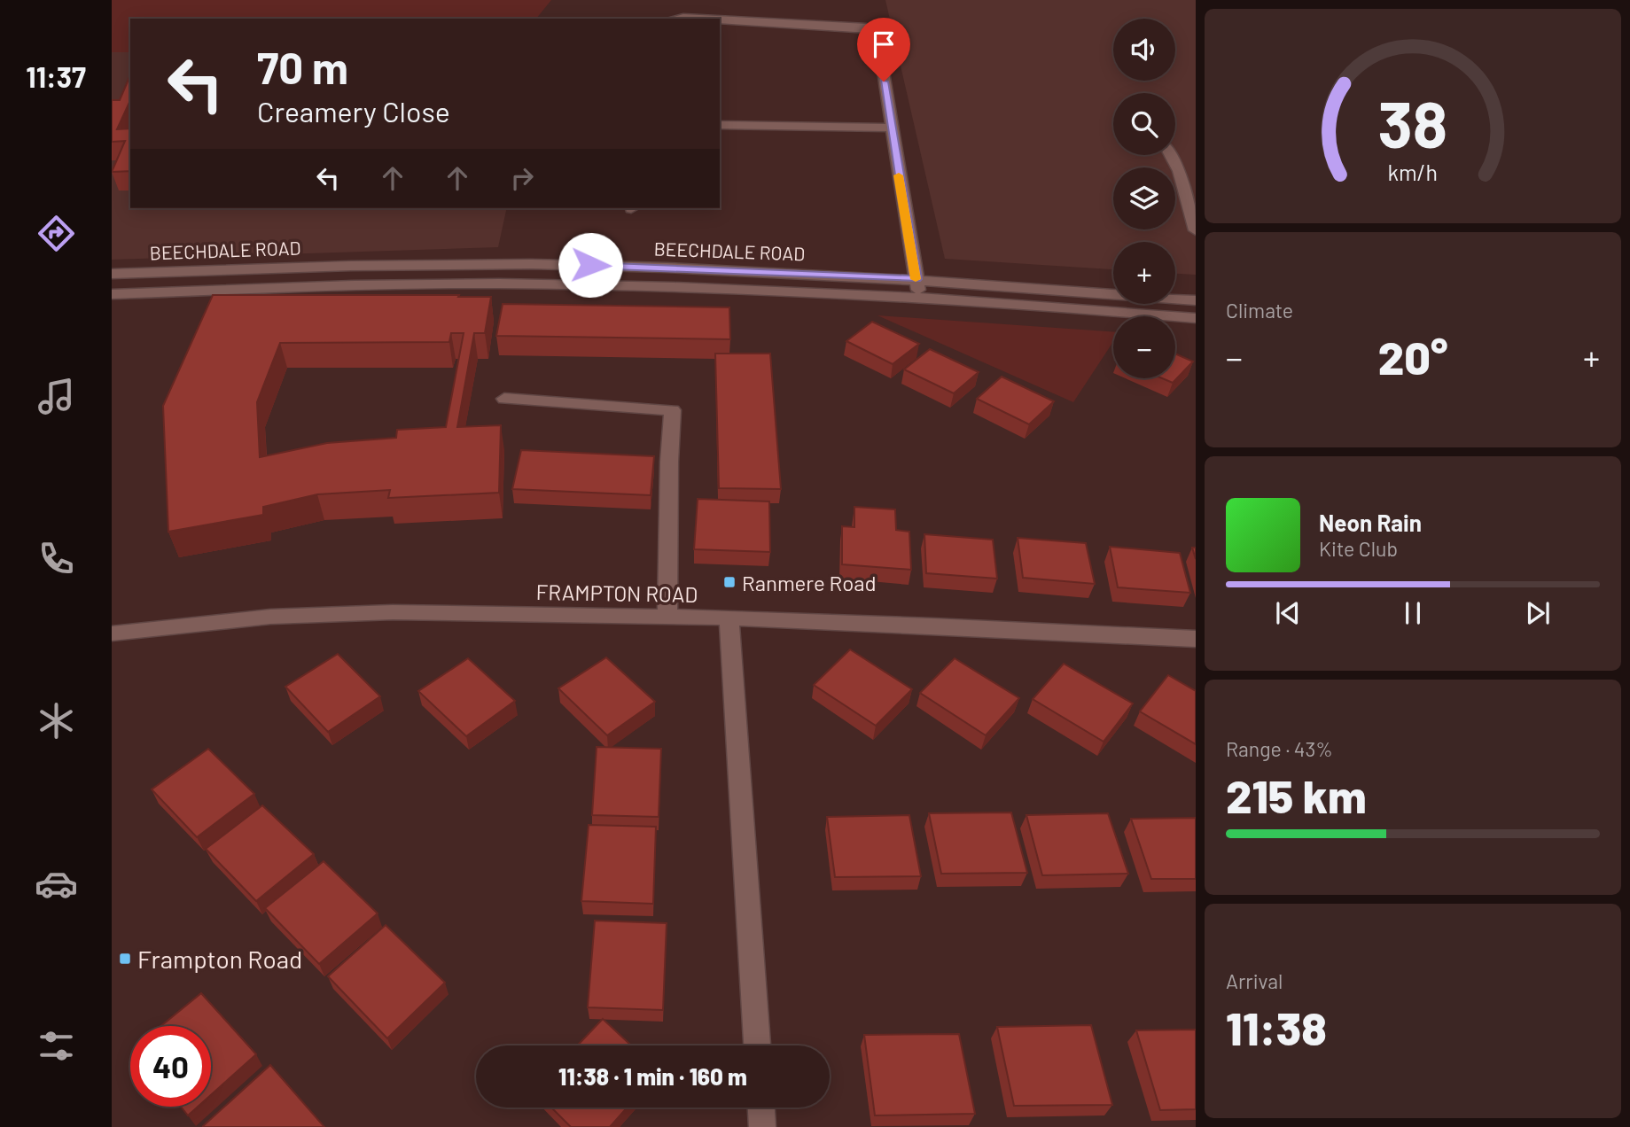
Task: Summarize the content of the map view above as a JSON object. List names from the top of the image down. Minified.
{"streets":{"street":["BEECHDALE ROAD","FRAMPTON ROAD"]},"places":{"transit":["Ranmere Road","Frampton Road"]},"page":{"tabs":"11:37","map_buttons":["+","−"],"turn":["70 m","Creamery Close"],"tile":["Climate",["Range · 43%","215 km"],["Arrival","11:38"]],"heat":["−","20°","+"],"song":["Neon Rain","Kite Club"],"limit":"40","trip":"11:38 · 1 min · 160 m","gauge":["38","km/h"]}}
